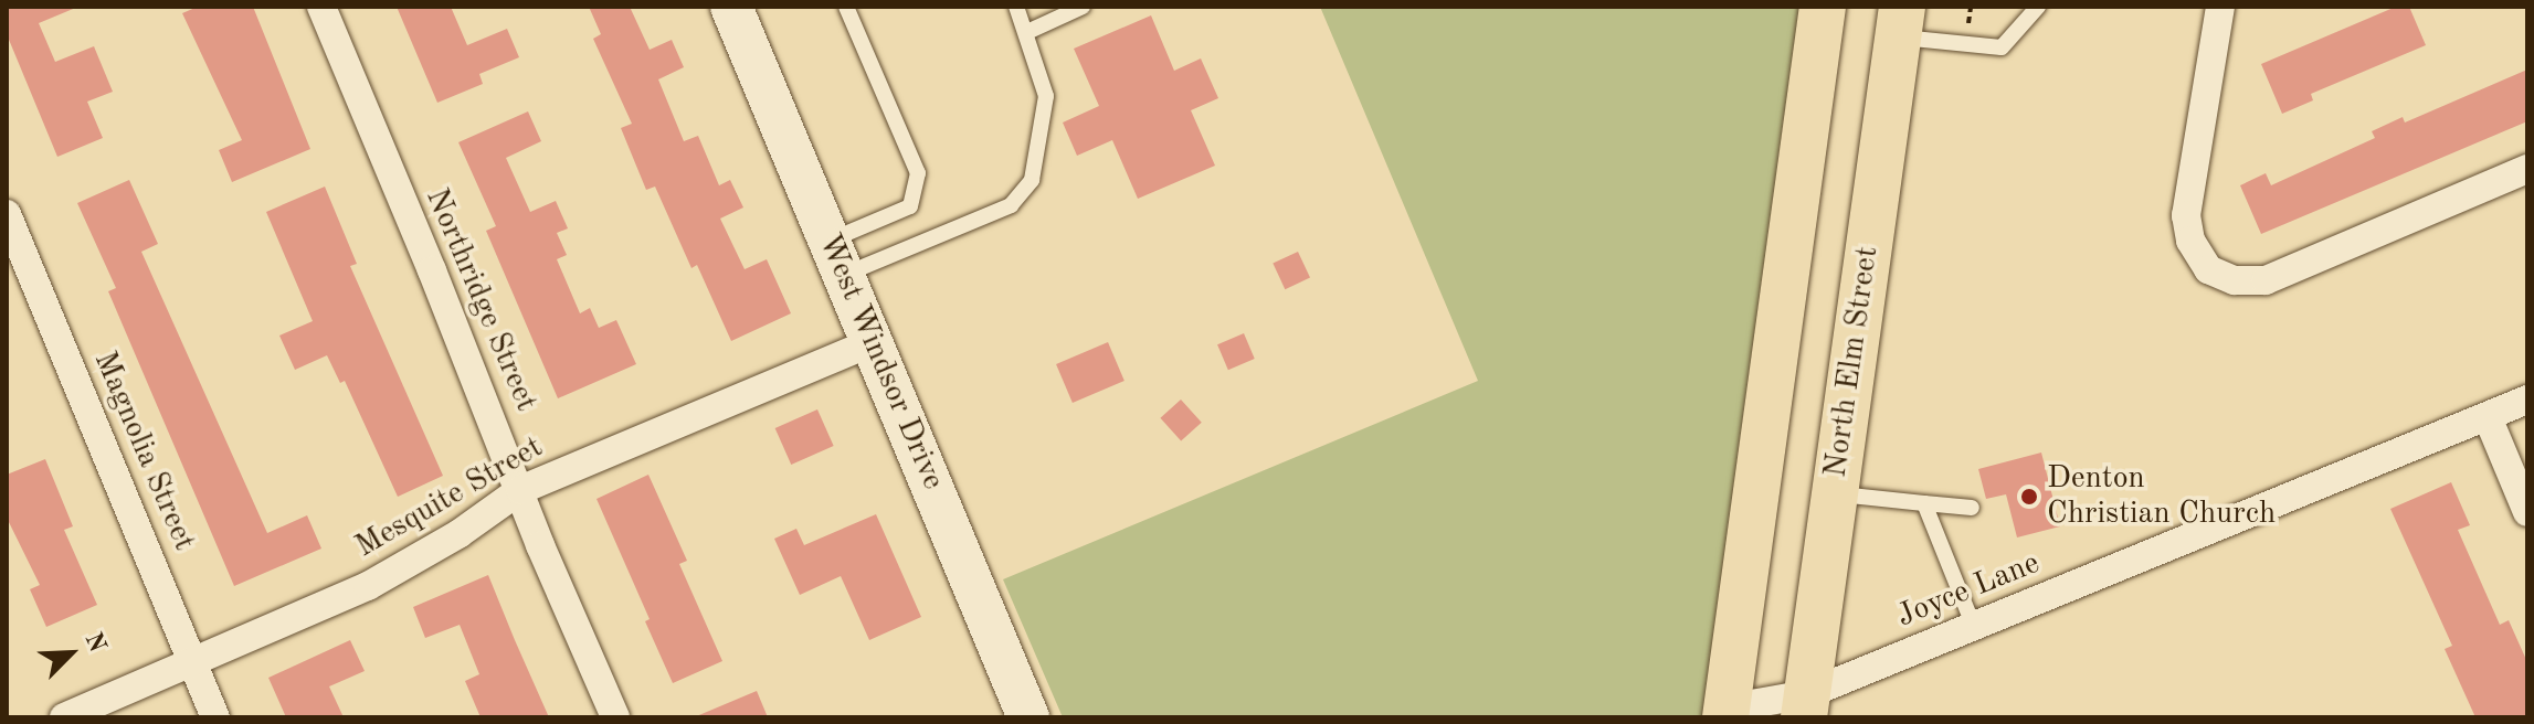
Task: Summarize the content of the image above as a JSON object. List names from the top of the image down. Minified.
{"streets":{"main road":["North Elm Street"],"street":["Northridge Street","West Windsor Drive","Magnolia Street","Mesquite Street","Joyce Lane"]},"crossings":[["Northridge Street","Mesquite Street"],["West Windsor Drive","Mesquite Street"],["North Elm Street","Joyce Lane"],["Magnolia Street","Mesquite Street"]],"places":["Denton Christian Church"],"north":"top right"}
